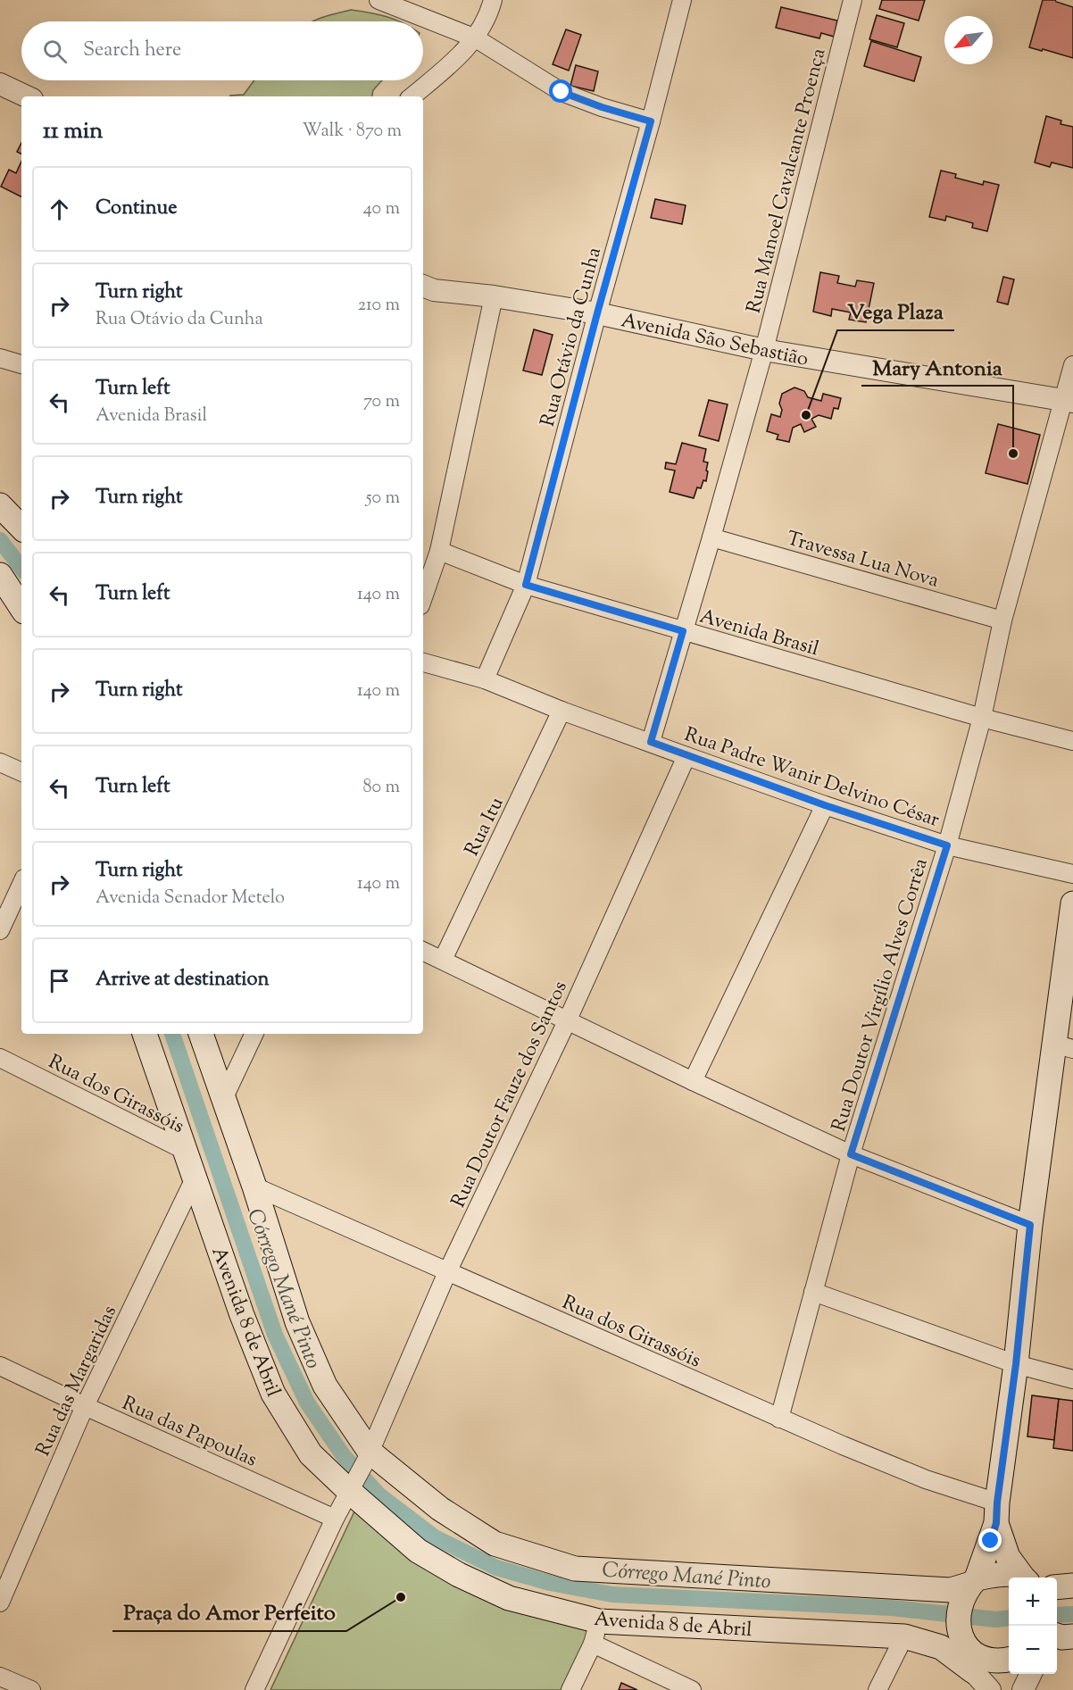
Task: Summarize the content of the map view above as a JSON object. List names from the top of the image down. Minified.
{"streets":{"main road":["Avenida 8 de Abril"],"street":["Rua Manoel Cavalcante Proença","Rua Otávio da Cunha","Avenida São Sebastião","Travessa Lua Nova","Avenida Brasil","Rua Padre Wanir Delvino César","Rua Itu","Rua Doutor Virgílio Alves Corrêa","Rua dos Girassóis","Rua Doutor Fauze dos Santos","Rua das Margaridas","Rua das Papoulas"]},"crossings":[["Rua Manoel Cavalcante Proença","Avenida São Sebastião"],["Rua Manoel Cavalcante Proença","Travessa Lua Nova"],["Rua Manoel Cavalcante Proença","Avenida Brasil"],["Rua Manoel Cavalcante Proença","Rua Padre Wanir Delvino César"],["Rua Otávio da Cunha","Avenida São Sebastião"],["Rua Otávio da Cunha","Avenida Brasil"],["Rua Otávio da Cunha","Rua Padre Wanir Delvino César"],["Avenida São Sebastião","Rua Doutor Virgílio Alves Corrêa"],["Travessa Lua Nova","Rua Doutor Virgílio Alves Corrêa"],["Avenida Brasil","Rua Doutor Virgílio Alves Corrêa"],["Rua Padre Wanir Delvino César","Rua Itu"],["Rua Padre Wanir Delvino César","Rua Doutor Virgílio Alves Corrêa"],["Rua Padre Wanir Delvino César","Rua Doutor Fauze dos Santos"],["Rua Doutor Virgílio Alves Corrêa","Rua dos Girassóis"],["Rua dos Girassóis","Rua Doutor Fauze dos Santos"],["Rua dos Girassóis","Avenida 8 de Abril"],["Rua Doutor Fauze dos Santos","Avenida 8 de Abril"],["Avenida 8 de Abril","Rua das Margaridas"],["Rua das Margaridas","Rua das Papoulas"]],"water":["Córrego Mané Pinto"],"places":["Vega Plaza","Mary Antonia","Praça do Amor Perfeito"],"north":"bottom left","page":{"search":"Search here","heading":["11 min","Walk · 870 m"],"list":[["Continue","40 m"],["Turn right","Rua Otávio da Cunha","210 m"],["Turn left","Avenida Brasil","70 m"],["Turn right","50 m"],["Turn left","140 m"],["Turn right","140 m"],["Turn left","80 m"],["Turn right","Avenida Senador Metelo","140 m"],"Arrive at destination"],"map_buttons":["+","−"]}}
